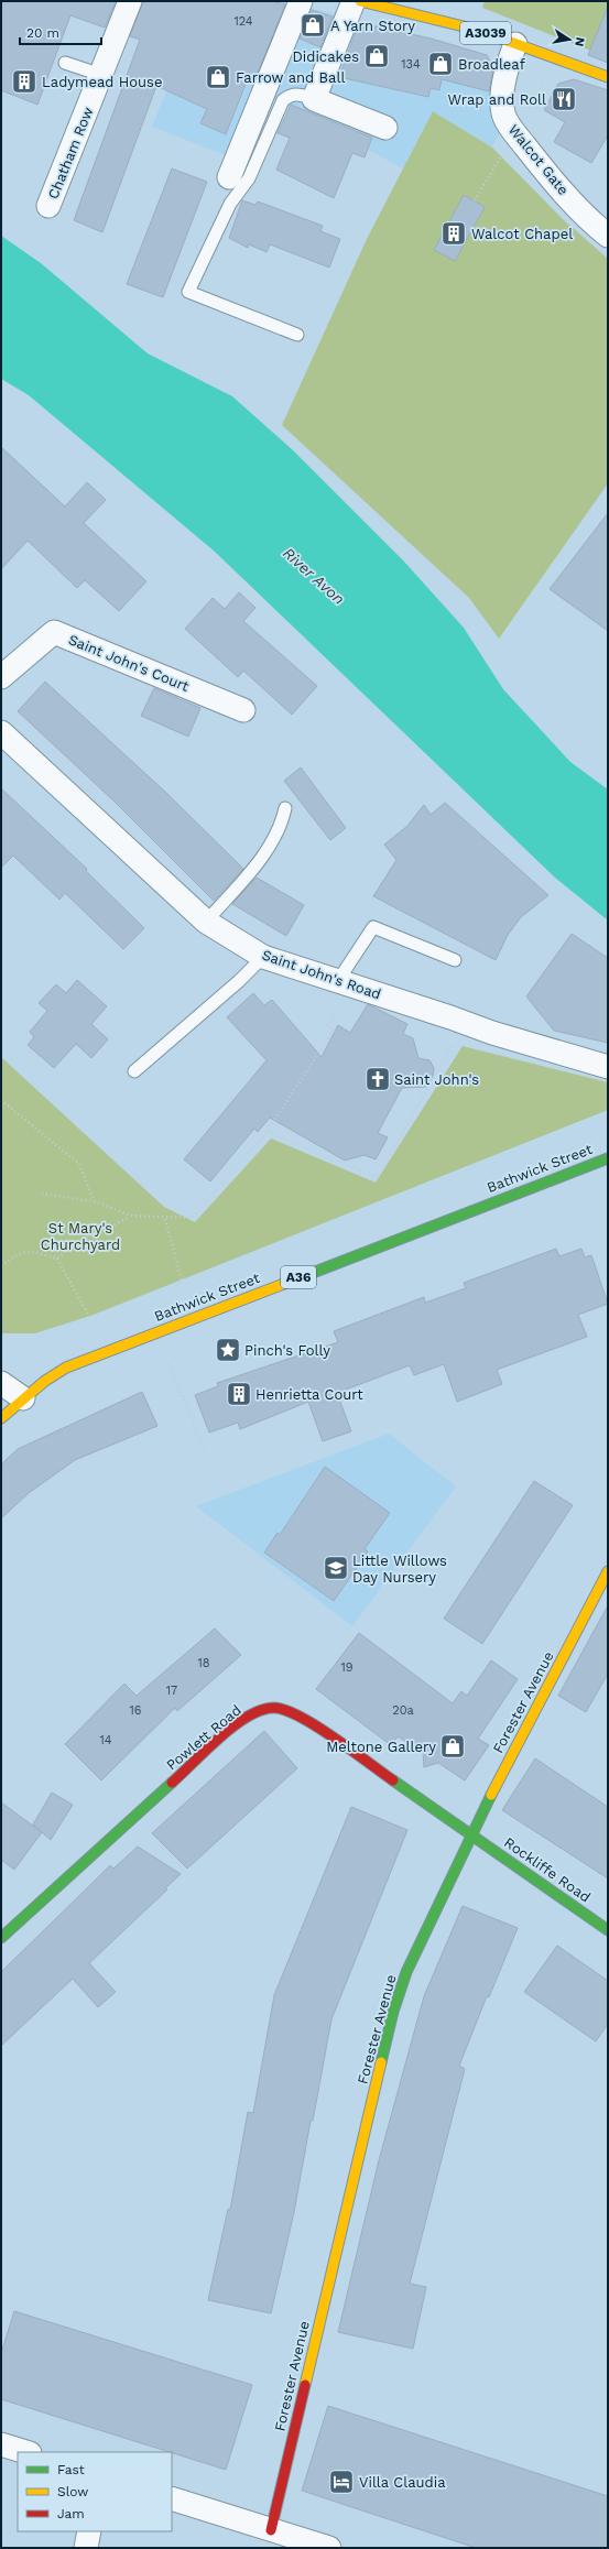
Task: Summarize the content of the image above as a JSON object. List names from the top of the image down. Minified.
{"streets":{"main road":["A3039","Bathwick Street","A36","Forester Avenue","Powlett Road","Rockliffe Road"],"street":["Chatham Row","Walcot Gate","Saint John's Court","Saint John's Road"]},"crossings":[["A3039","Walcot Gate"],["Forester Avenue","Powlett Road"],["Forester Avenue","Rockliffe Road"],["Powlett Road","Rockliffe Road"]],"water":["River Avon"],"parks":["St Mary's Churchyard"],"places":{"shop":["A Yarn Story","Didicakes","Broadleaf","Farrow and Ball","Meltone Gallery"],"building":["Ladymead House","Walcot Chapel","Henrietta Court"],"restaurant":["Wrap and Roll"],"church":["Saint John's"],"place":["Pinch's Folly"],"school or university":["Little Willows Day Nursery"],"hotel":["Villa Claudia"]},"house_numbers":["124","134","18","19","17","16","20a","14"],"legend":["Fast","Slow","Jam"],"scale_bar":"20 m","north":"right"}
